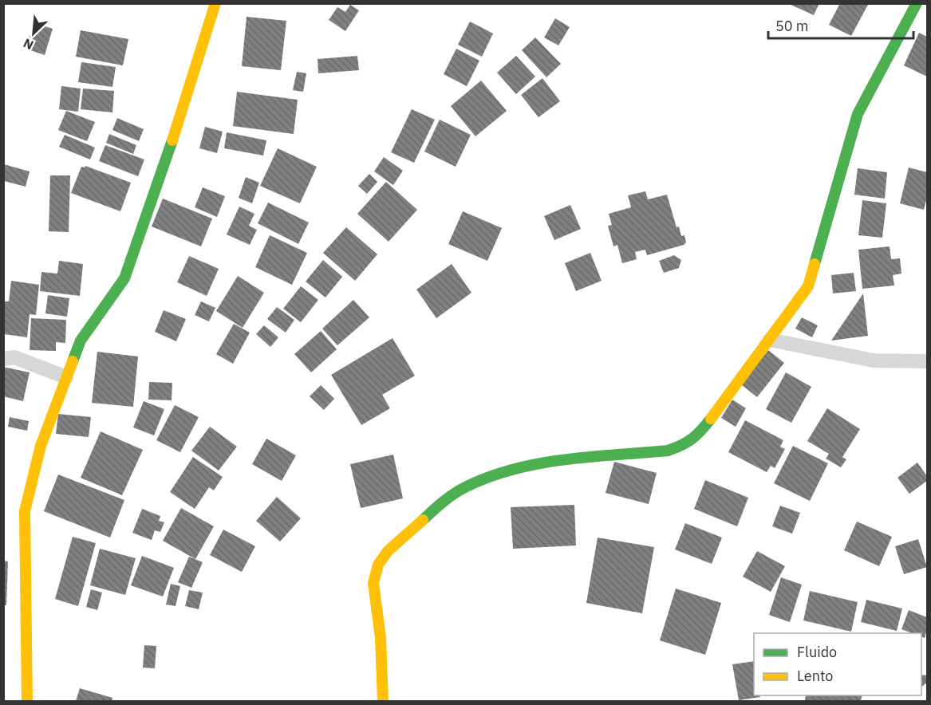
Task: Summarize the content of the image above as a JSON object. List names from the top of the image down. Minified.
{"legend":["Fluido","Lento"],"scale_bar":"50 m","north":"bottom left"}
